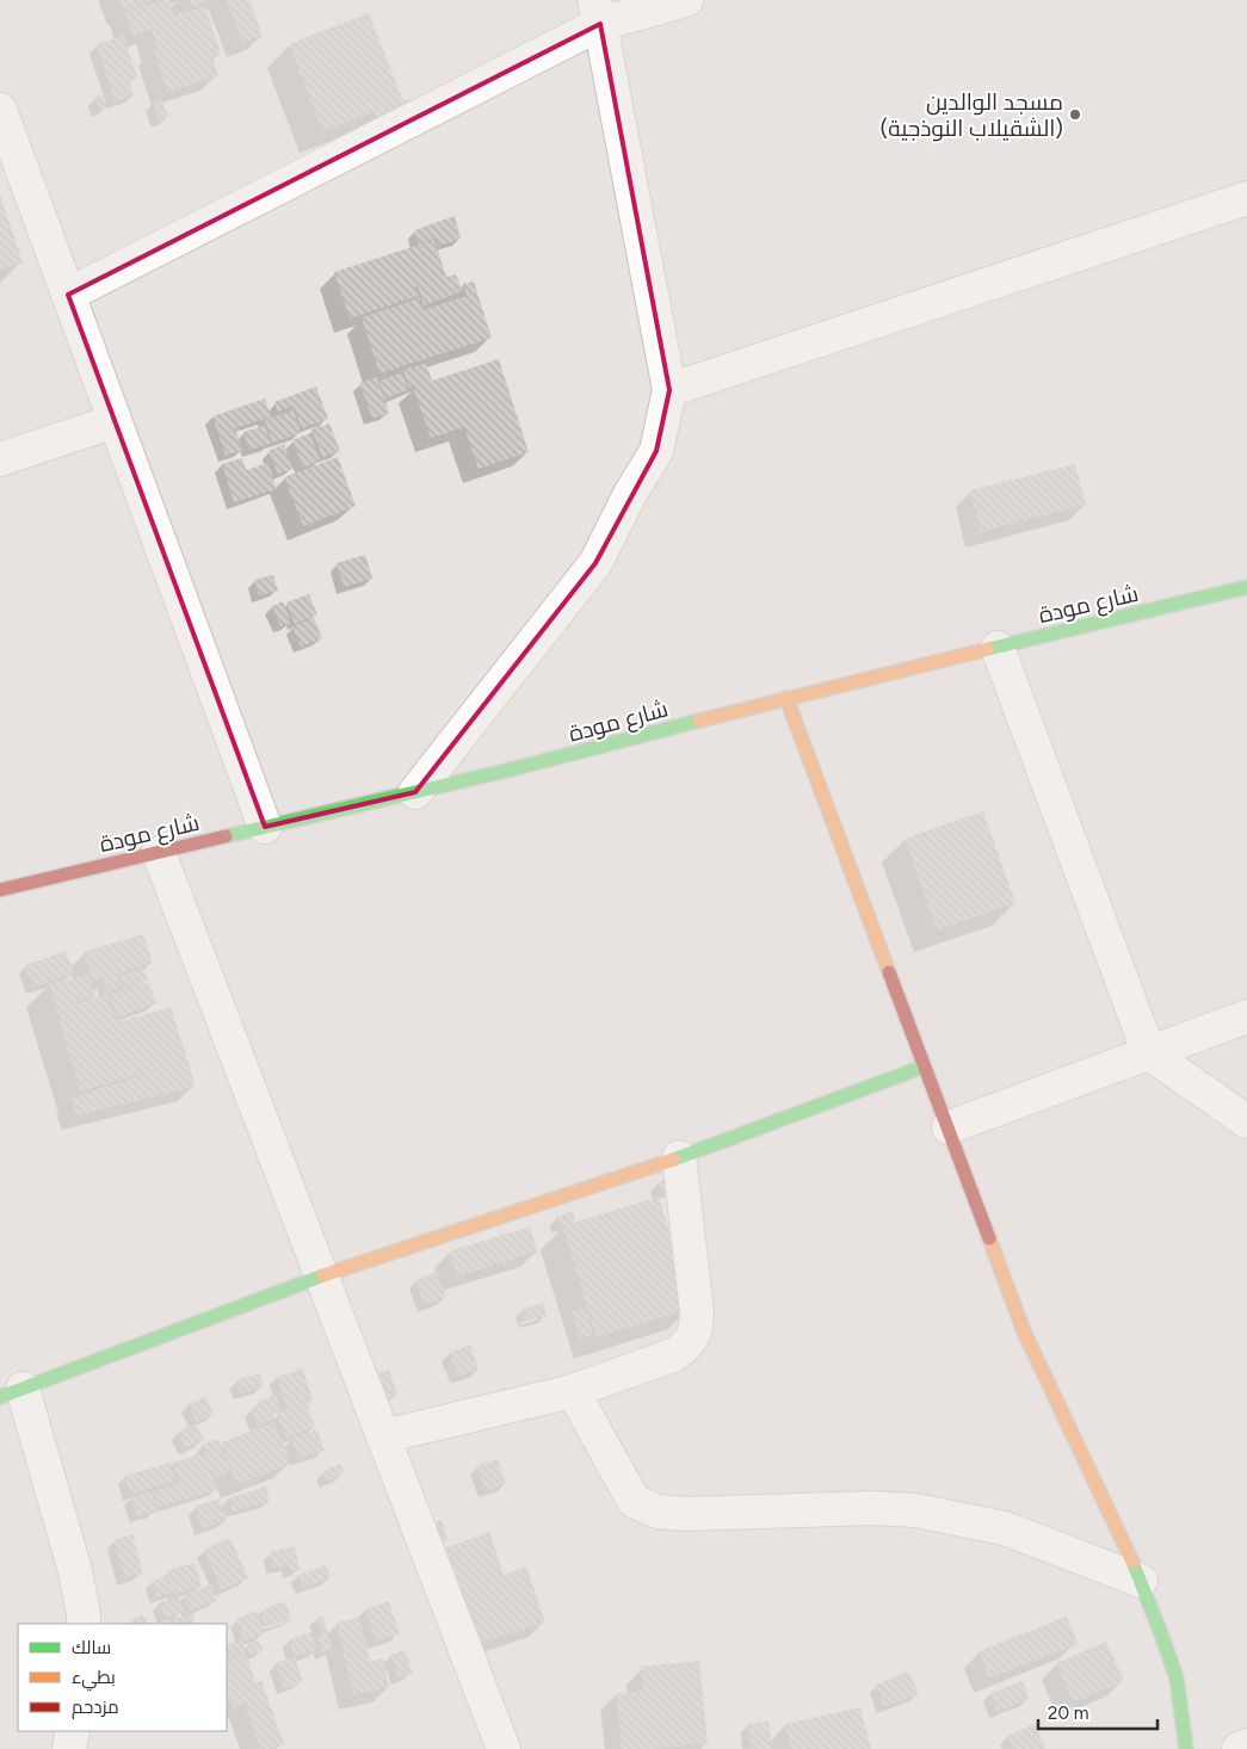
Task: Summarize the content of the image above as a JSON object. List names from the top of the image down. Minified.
{"streets":{"street":["شارع مودة"]},"places":["مسجد الوالدين (الشقيلاب النوذجية)"],"legend":["سالك","بطيء","مزدحم"],"scale_bar":"20 m"}
